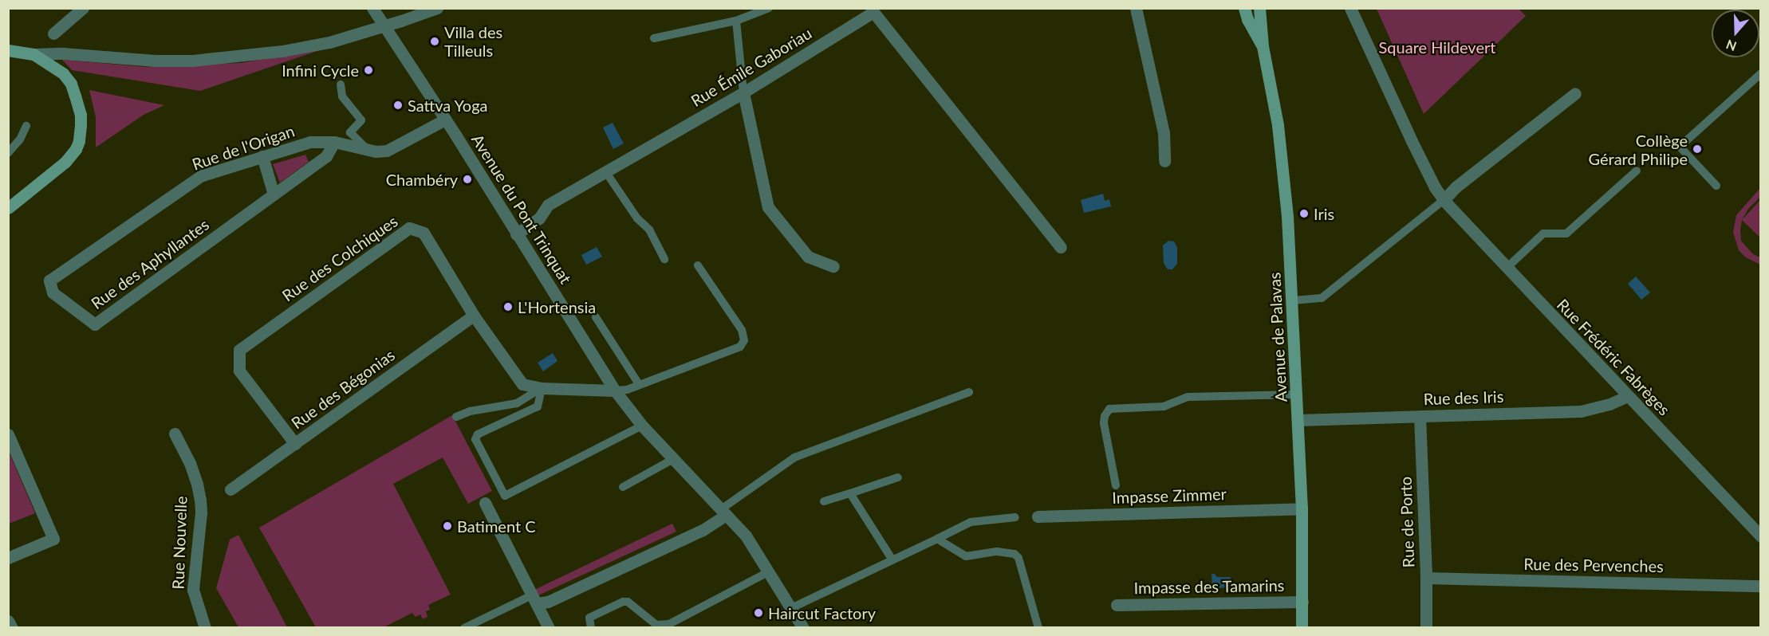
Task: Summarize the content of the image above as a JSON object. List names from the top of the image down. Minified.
{"streets":{"main road":["Avenue de Palavas"],"street":["Rue Émile Gaboriau","Rue de l'Origan","Avenue du Pont Trinquat","Rue des Colchiques","Rue des Aphyllantes","Rue Frédéric Fabrèges","Rue des Bégonias","Rue des Iris","Impasse Zimmer","Rue de Porto","Rue Nouvelle","Rue des Pervenches","Impasse des Tamarins"]},"crossings":[["Rue Émile Gaboriau","Avenue du Pont Trinquat"],["Rue de l'Origan","Avenue du Pont Trinquat"],["Rue de l'Origan","Rue des Aphyllantes"],["Avenue du Pont Trinquat","Rue des Colchiques"],["Rue des Colchiques","Rue des Bégonias"],["Avenue de Palavas","Rue des Iris"],["Avenue de Palavas","Impasse Zimmer"],["Avenue de Palavas","Impasse des Tamarins"],["Rue Frédéric Fabrèges","Rue des Iris"],["Rue des Iris","Rue de Porto"],["Rue de Porto","Rue des Pervenches"]],"parks":["Square Hildevert"],"places":["Villa des Tilleuls","Infini Cycle","Sattva Yoga","Collège Gérard Philipe","Chambéry","Iris","L'Hortensia","Batiment C","Haircut Factory"],"north":"bottom"}
